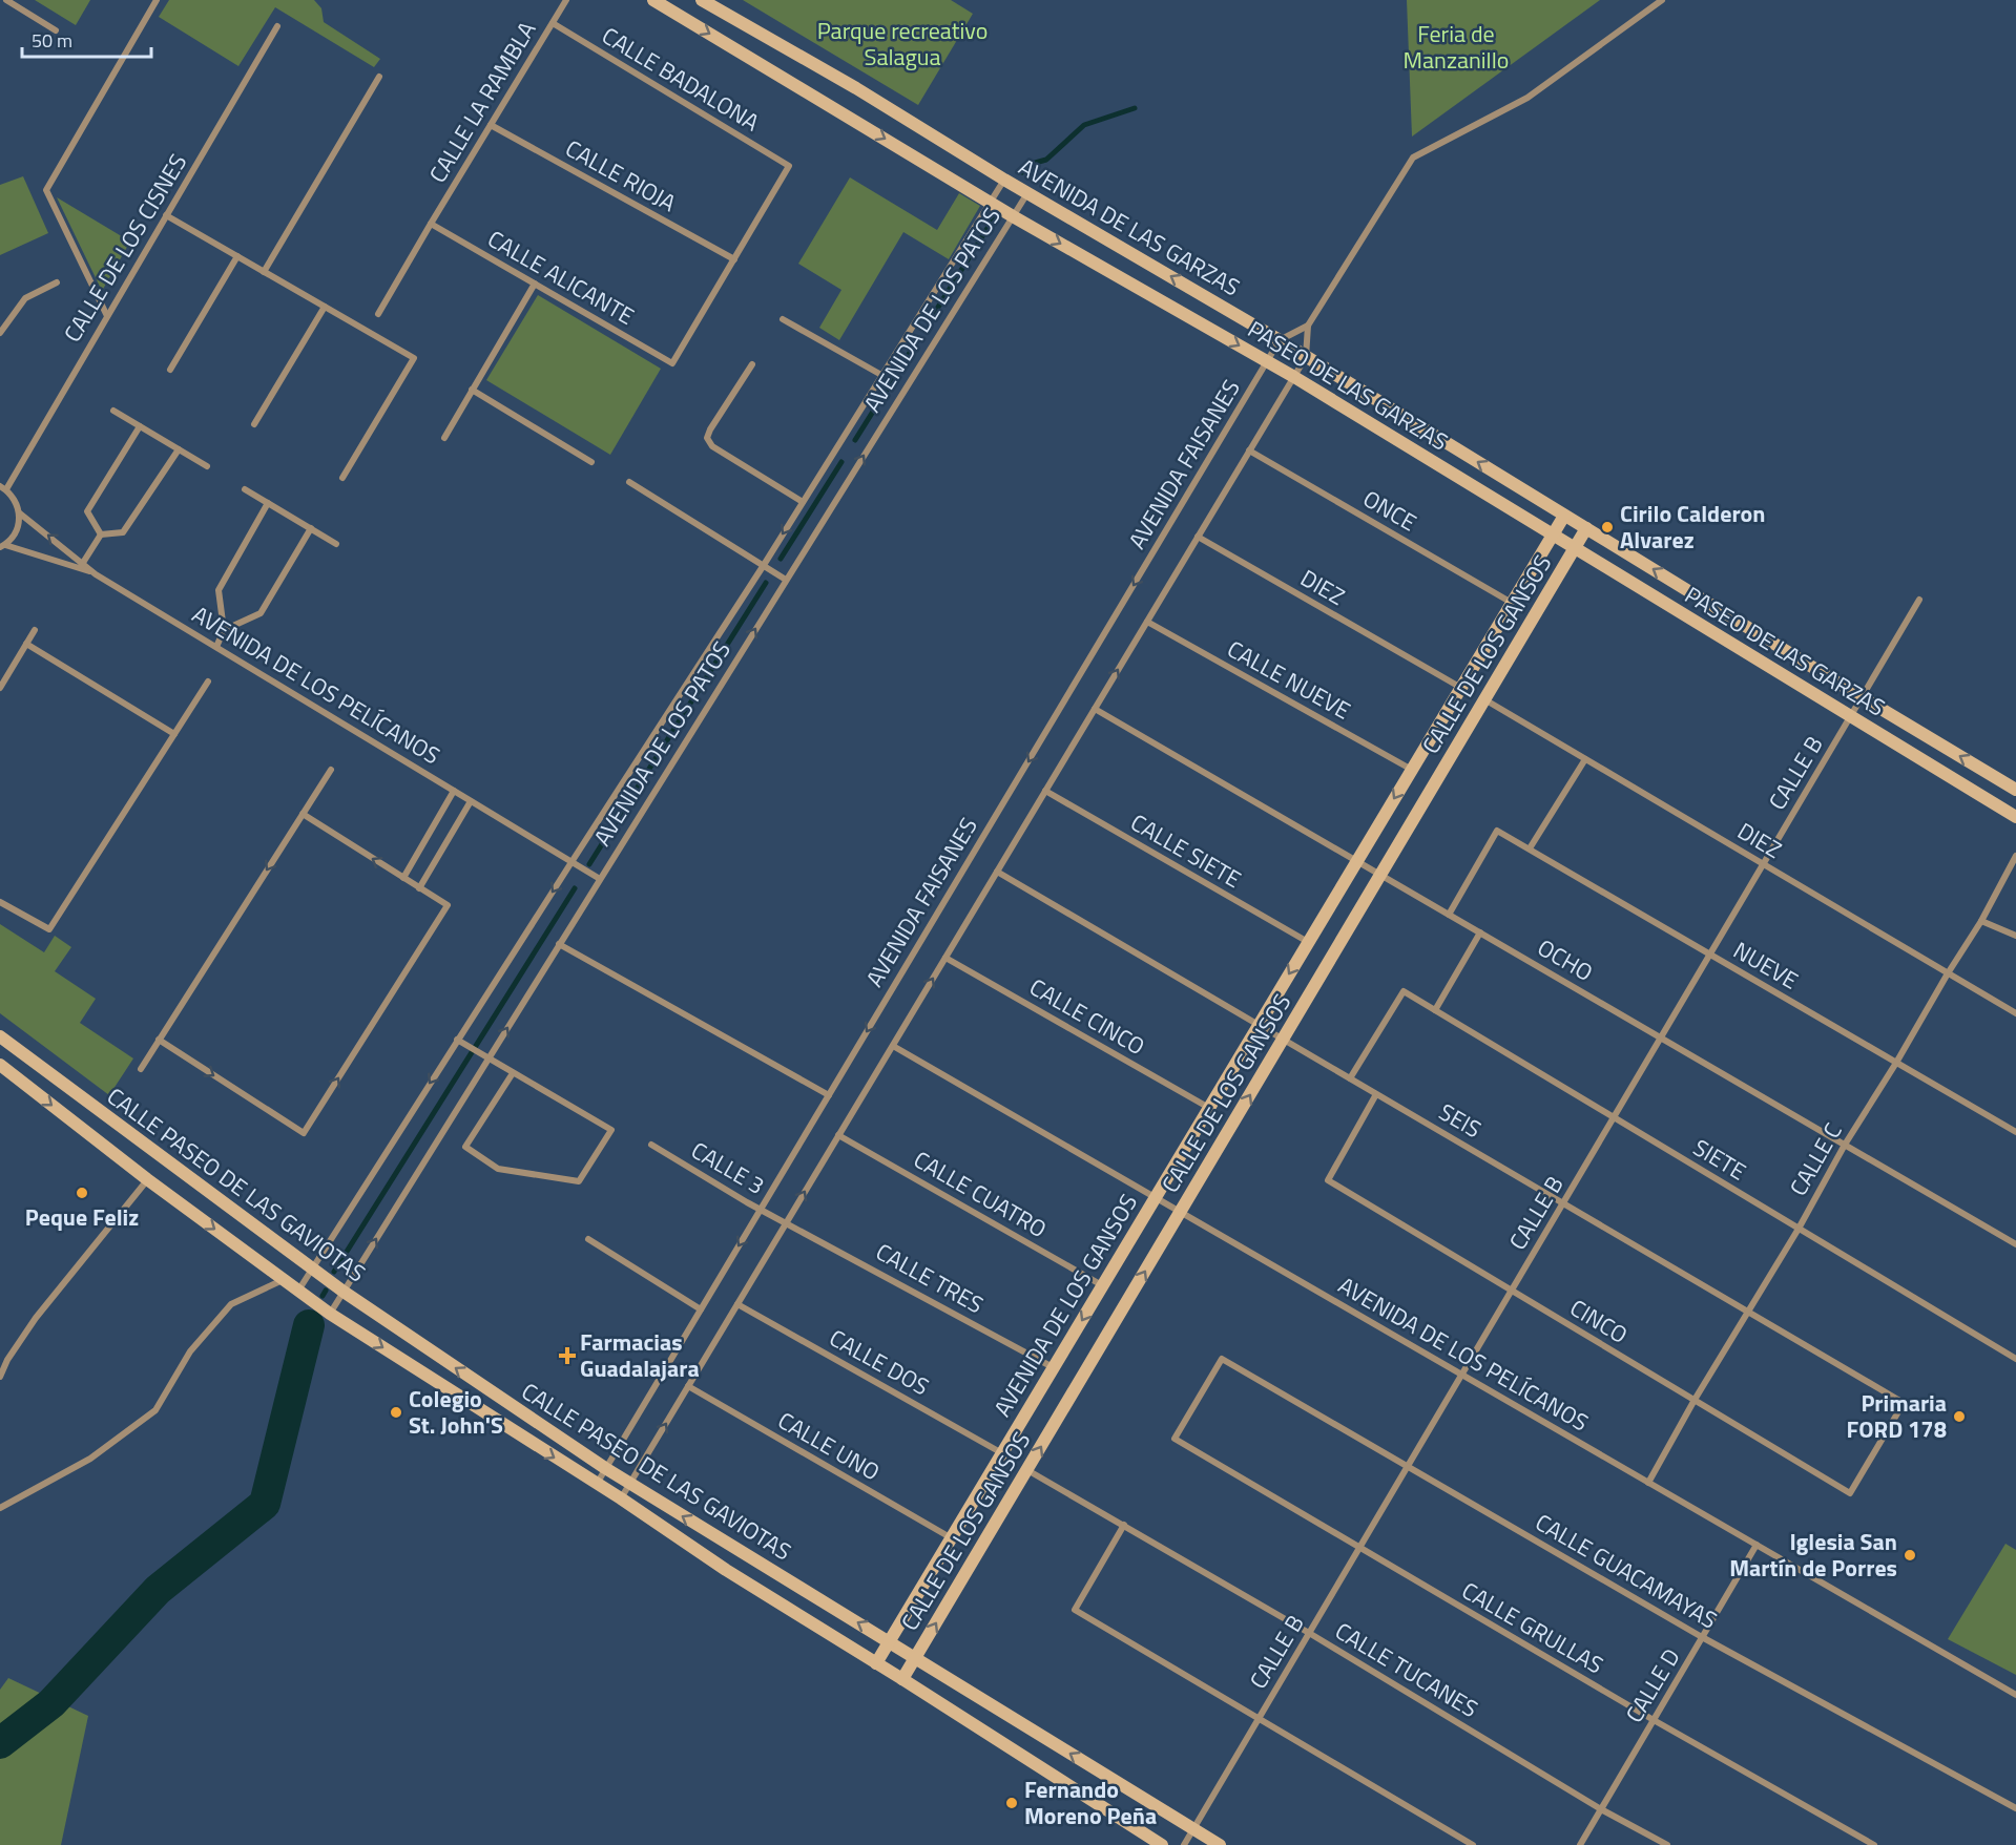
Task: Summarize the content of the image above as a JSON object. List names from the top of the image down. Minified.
{"streets":{"main road":["AVENIDA DE LAS GARZAS","PASEO DE LAS GARZAS","CALLE DE LOS GANSOS","CALLE PASEO DE LAS GAVIOTAS","AVENIDA DE LOS GANSOS"],"street":["CALLE BADALONA","CALLE LA RAMBLA","CALLE RIOJA","CALLE DE LOS CISNES","CALLE ALICANTE","AVENIDA DE LOS PATOS","AVENIDA FAISANES","ONCE","DIEZ","CALLE NUEVE","AVENIDA DE LOS PELÍCANOS","CALLE B","CALLE SIETE","OCHO","NUEVE","CALLE CINCO","SEIS","SIETE","CALLE C","CALLE 3","CALLE CUATRO","CALLE TRES","CINCO","CALLE DOS","CALLE UNO","CALLE GUACAMAYAS","CALLE GRULLAS","CALLE TUCANES","CALLE D"]},"crossings":[["CALLE BADALONA","CALLE LA RAMBLA"],["CALLE BADALONA","CALLE RIOJA"],["CALLE BADALONA","CALLE ALICANTE"],["CALLE LA RAMBLA","CALLE RIOJA"],["CALLE LA RAMBLA","CALLE ALICANTE"],["CALLE RIOJA","CALLE ALICANTE"],["AVENIDA DE LAS GARZAS","AVENIDA DE LOS PATOS"],["AVENIDA DE LAS GARZAS","AVENIDA FAISANES"],["AVENIDA DE LAS GARZAS","CALLE DE LOS GANSOS"],["AVENIDA DE LAS GARZAS","CALLE B"],["AVENIDA DE LAS GARZAS","AVENIDA DE LOS GANSOS"],["AVENIDA DE LOS PATOS","PASEO DE LAS GARZAS"],["AVENIDA DE LOS PATOS","AVENIDA DE LOS PELÍCANOS"],["AVENIDA DE LOS PATOS","CALLE PASEO DE LAS GAVIOTAS"],["PASEO DE LAS GARZAS","AVENIDA FAISANES"],["PASEO DE LAS GARZAS","CALLE DE LOS GANSOS"],["PASEO DE LAS GARZAS","CALLE B"],["PASEO DE LAS GARZAS","AVENIDA DE LOS GANSOS"],["AVENIDA FAISANES","ONCE"],["AVENIDA FAISANES","DIEZ"],["AVENIDA FAISANES","CALLE NUEVE"],["AVENIDA FAISANES","AVENIDA DE LOS PELÍCANOS"],["AVENIDA FAISANES","CALLE SIETE"],["AVENIDA FAISANES","OCHO"],["AVENIDA FAISANES","CALLE CINCO"],["AVENIDA FAISANES","SEIS"],["AVENIDA FAISANES","CALLE 3"],["AVENIDA FAISANES","CALLE PASEO DE LAS GAVIOTAS"],["AVENIDA FAISANES","CALLE CUATRO"],["AVENIDA FAISANES","CALLE TRES"],["AVENIDA FAISANES","CALLE DOS"],["AVENIDA FAISANES","CALLE UNO"],["ONCE","AVENIDA DE LOS GANSOS"],["DIEZ","CALLE DE LOS GANSOS"],["DIEZ","CALLE B"],["DIEZ","CALLE C"],["DIEZ","AVENIDA DE LOS GANSOS"],["CALLE DE LOS GANSOS","AVENIDA DE LOS PELÍCANOS"],["CALLE DE LOS GANSOS","OCHO"],["CALLE DE LOS GANSOS","SEIS"],["CALLE DE LOS GANSOS","CALLE PASEO DE LAS GAVIOTAS"],["CALLE DE LOS GANSOS","CALLE TUCANES"],["CALLE NUEVE","AVENIDA DE LOS GANSOS"],["AVENIDA DE LOS PELÍCANOS","CALLE B"],["AVENIDA DE LOS PELÍCANOS","CALLE C"],["AVENIDA DE LOS PELÍCANOS","AVENIDA DE LOS GANSOS"],["AVENIDA DE LOS PELÍCANOS","CALLE D"],["CALLE B","OCHO"],["CALLE B","NUEVE"],["CALLE B","SEIS"],["CALLE B","SIETE"],["CALLE B","CALLE PASEO DE LAS GAVIOTAS"],["CALLE B","CINCO"],["CALLE B","CALLE GUACAMAYAS"],["CALLE B","CALLE GRULLAS"],["CALLE B","CALLE TUCANES"],["CALLE SIETE","AVENIDA DE LOS GANSOS"],["OCHO","NUEVE"],["OCHO","CALLE C"],["OCHO","AVENIDA DE LOS GANSOS"],["NUEVE","CALLE C"],["CALLE CINCO","AVENIDA DE LOS GANSOS"],["SEIS","SIETE"],["SEIS","CALLE C"],["SEIS","AVENIDA DE LOS GANSOS"],["SEIS","CINCO"],["SIETE","CALLE C"],["CALLE C","CINCO"],["CALLE 3","CALLE TRES"],["CALLE PASEO DE LAS GAVIOTAS","AVENIDA DE LOS GANSOS"],["CALLE CUATRO","AVENIDA DE LOS GANSOS"],["CALLE TRES","AVENIDA DE LOS GANSOS"],["AVENIDA DE LOS GANSOS","CALLE DOS"],["AVENIDA DE LOS GANSOS","CALLE UNO"],["CALLE GUACAMAYAS","CALLE GRULLAS"],["CALLE GUACAMAYAS","CALLE D"],["CALLE GRULLAS","CALLE D"],["CALLE TUCANES","CALLE D"]],"one_way":["AVENIDA DE LAS GARZAS","PASEO DE LAS GARZAS","CALLE DE LOS GANSOS"],"parks":["Parque recreativo Salagua","Feria de Manzanillo"],"places":{"other":["Cirilo Calderon Alvarez","Peque Feliz","Colegio St. John'S","Primaria FORD 178","Iglesia San Martín de Porres","Fernando Moreno Peña"],"health":["Farmacias Guadalajara"]},"scale_bar":"50 m"}
